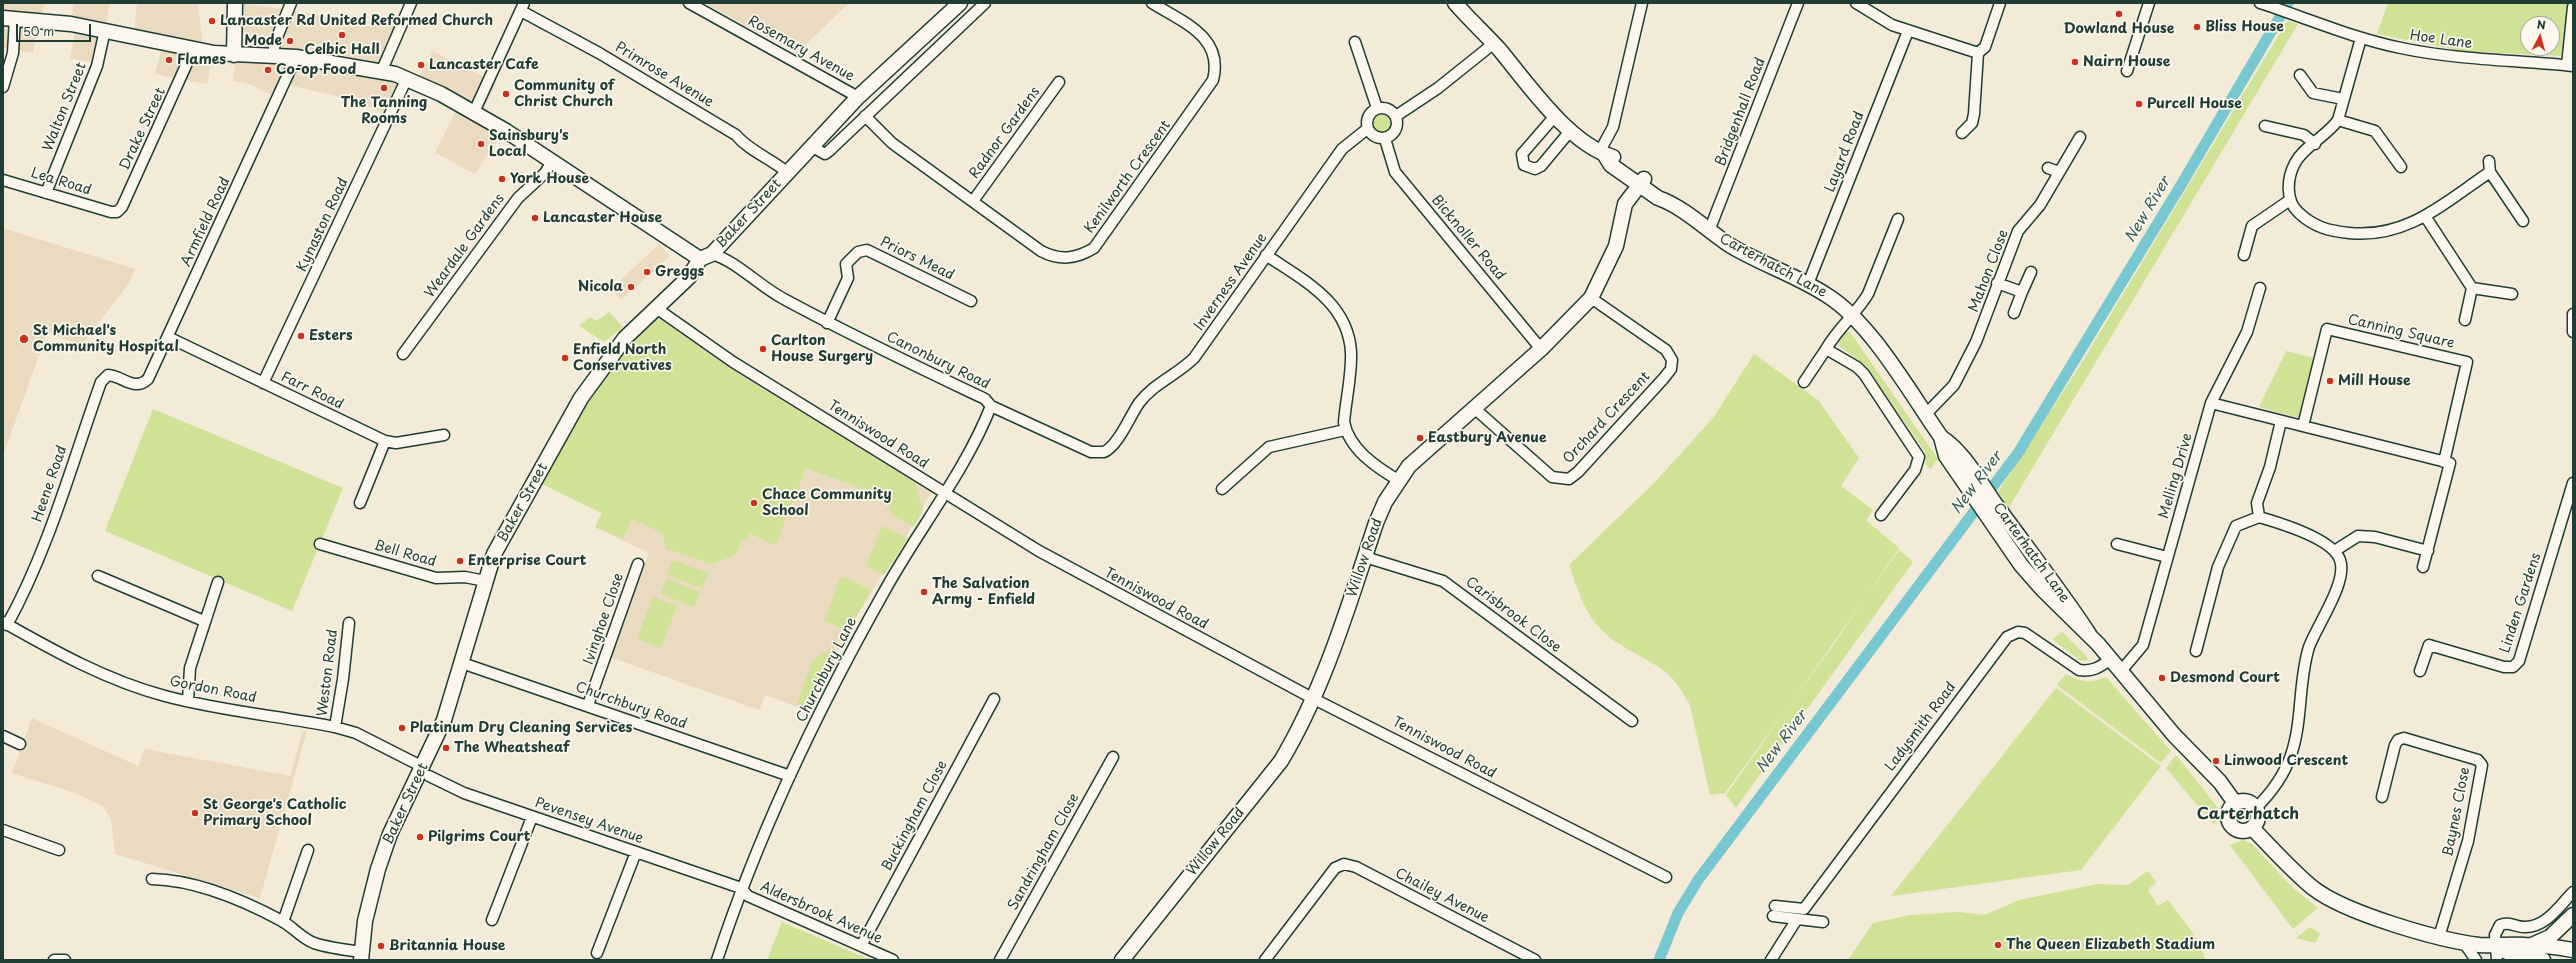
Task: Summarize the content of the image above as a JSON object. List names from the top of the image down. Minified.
{"streets":{"street":["Hoe Lane","Rosemary Avenue","Primrose Avenue","Walton Street","Bridgenhall Road","Drake Street","Radnor Gardens","Layard Road","Kenilworth Crescent","Lea Road","Baker Street","Armfield Road","Kynaston Road","Bicknoller Road","Weardale Gardens","Priors Mead","Carterhatch Lane","Mahon Close","Inverness Avenue","Canning Square","Canonbury Road","Farr Road","Orchard Crescent","Tenniswood Road","Melling Drive","Heene Road","Bell Road","Willow Road","Linden Gardens","Carisbrook Close","Ivinghoe Close","Churchbury Lane","Weston Road","Gordon Road","Churchbury Road","Ladysmith Road","Baynes Close","Buckingham Close","Pevensey Avenue","Sandringham Close","Chailey Avenue","Aldersbrook Avenue"]},"crossings":[["Rosemary Avenue","Baker Street"],["Primrose Avenue","Baker Street"],["Walton Street","Lea Road"],["Bridgenhall Road","Carterhatch Lane"],["Drake Street","Lea Road"],["Radnor Gardens","Kenilworth Crescent"],["Layard Road","Carterhatch Lane"],["Baker Street","Canonbury Road"],["Baker Street","Tenniswood Road"],["Baker Street","Bell Road"],["Baker Street","Gordon Road"],["Baker Street","Churchbury Road"],["Baker Street","Pevensey Avenue"],["Armfield Road","Farr Road"],["Armfield Road","Heene Road"],["Kynaston Road","Farr Road"],["Bicknoller Road","Inverness Avenue"],["Bicknoller Road","Willow Road"],["Priors Mead","Canonbury Road"],["Carterhatch Lane","Mahon Close"],["Carterhatch Lane","Melling Drive"],["Carterhatch Lane","Willow Road"],["Carterhatch Lane","Ladysmith Road"],["Inverness Avenue","Canonbury Road"],["Canonbury Road","Churchbury Lane"],["Orchard Crescent","Willow Road"],["Tenniswood Road","Willow Road"],["Tenniswood Road","Churchbury Lane"],["Heene Road","Gordon Road"],["Willow Road","Carisbrook Close"],["Ivinghoe Close","Churchbury Road"],["Churchbury Lane","Churchbury Road"],["Churchbury Lane","Pevensey Avenue"],["Churchbury Lane","Aldersbrook Avenue"],["Weston Road","Gordon Road"],["Gordon Road","Pevensey Avenue"],["Buckingham Close","Aldersbrook Avenue"],["Pevensey Avenue","Aldersbrook Avenue"]],"districts":["Carterhatch"],"water":["New River"],"places":["Dowland House","Lancaster Rd United Reformed Church","Bliss House","Celbic Hall","Mode","Flames","Nairn House","Lancaster Cafe","Co-op Food","The Tanning Rooms","Community of Christ Church","Purcell House","Sainsbury's Local","York House","Lancaster House","Greggs","Nicola","Esters","St Michael's Community Hospital","Carlton House Surgery","Enfield North Conservatives","Mill House","Eastbury Avenue","Chace Community School","Enterprise Court","The Salvation Army - Enfield","Desmond Court","Platinum Dry Cleaning Services","The Wheatsheaf","Linwood Crescent","St George's Catholic Primary School","Pilgrims Court","The Queen Elizabeth Stadium","Britannia House"],"scale_bar":"50 m","north":"top"}
